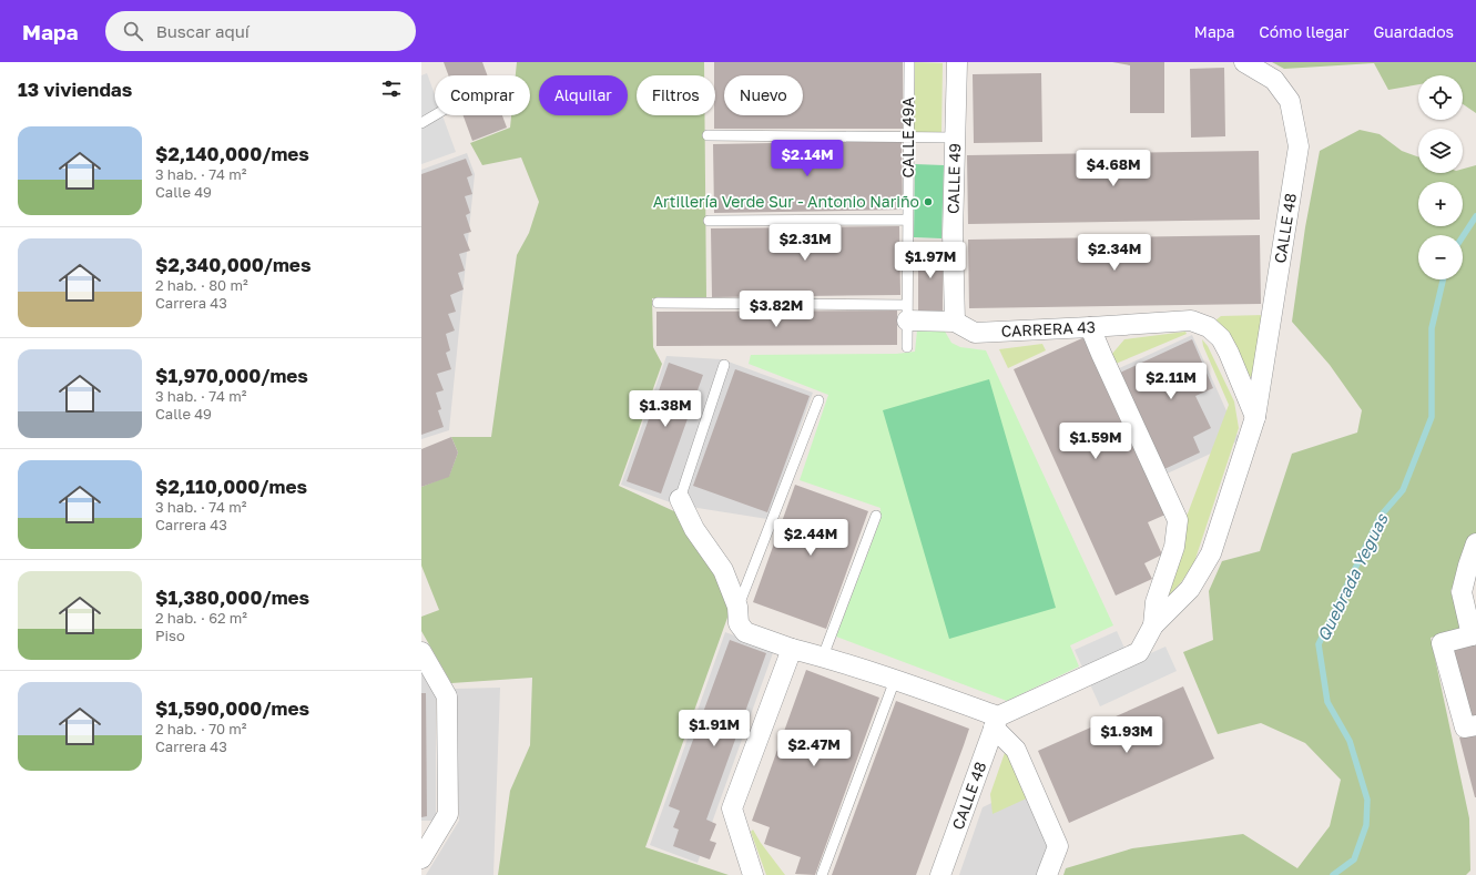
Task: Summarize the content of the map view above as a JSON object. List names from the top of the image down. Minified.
{"streets":{"street":["CALLE 49","CALLE 48","CARRERA 43"],"lane":["CALLE 49A"]},"crossings":[["CALLE 49A","CARRERA 43"],["CALLE 49","CARRERA 43"],["CALLE 48","CARRERA 43"]],"water":["Quebrada Yeguas"],"places":["Artillería Verde Sur - Antonio Nariño"],"page":{"header":"Mapa","search":"Buscar aquí","nav":["Mapa","Cómo llegar","Guardados"],"heading":"13 viviendas","map_buttons":["+","−"],"chip":["Comprar","Alquilar","Filtros","Nuevo"],"list":[{"name":"$2,140,000/mes","note":"3 hab. · 74 m² · Calle 49"},{"name":"$2,340,000/mes","note":"2 hab. · 80 m² · Carrera 43"},{"name":"$1,970,000/mes","note":"3 hab. · 74 m² · Calle 49"},{"name":"$2,110,000/mes","note":"3 hab. · 74 m² · Carrera 43"},{"name":"$1,380,000/mes","note":"2 hab. · 62 m² · Piso"},{"name":"$1,590,000/mes","note":"2 hab. · 70 m² · Carrera 43"}],"price":["$2.14M","$4.68M","$2.31M","$2.34M","$1.97M","$3.82M","$2.11M","$1.38M","$1.59M","$2.44M","$1.91M","$1.93M","$2.47M"]}}
